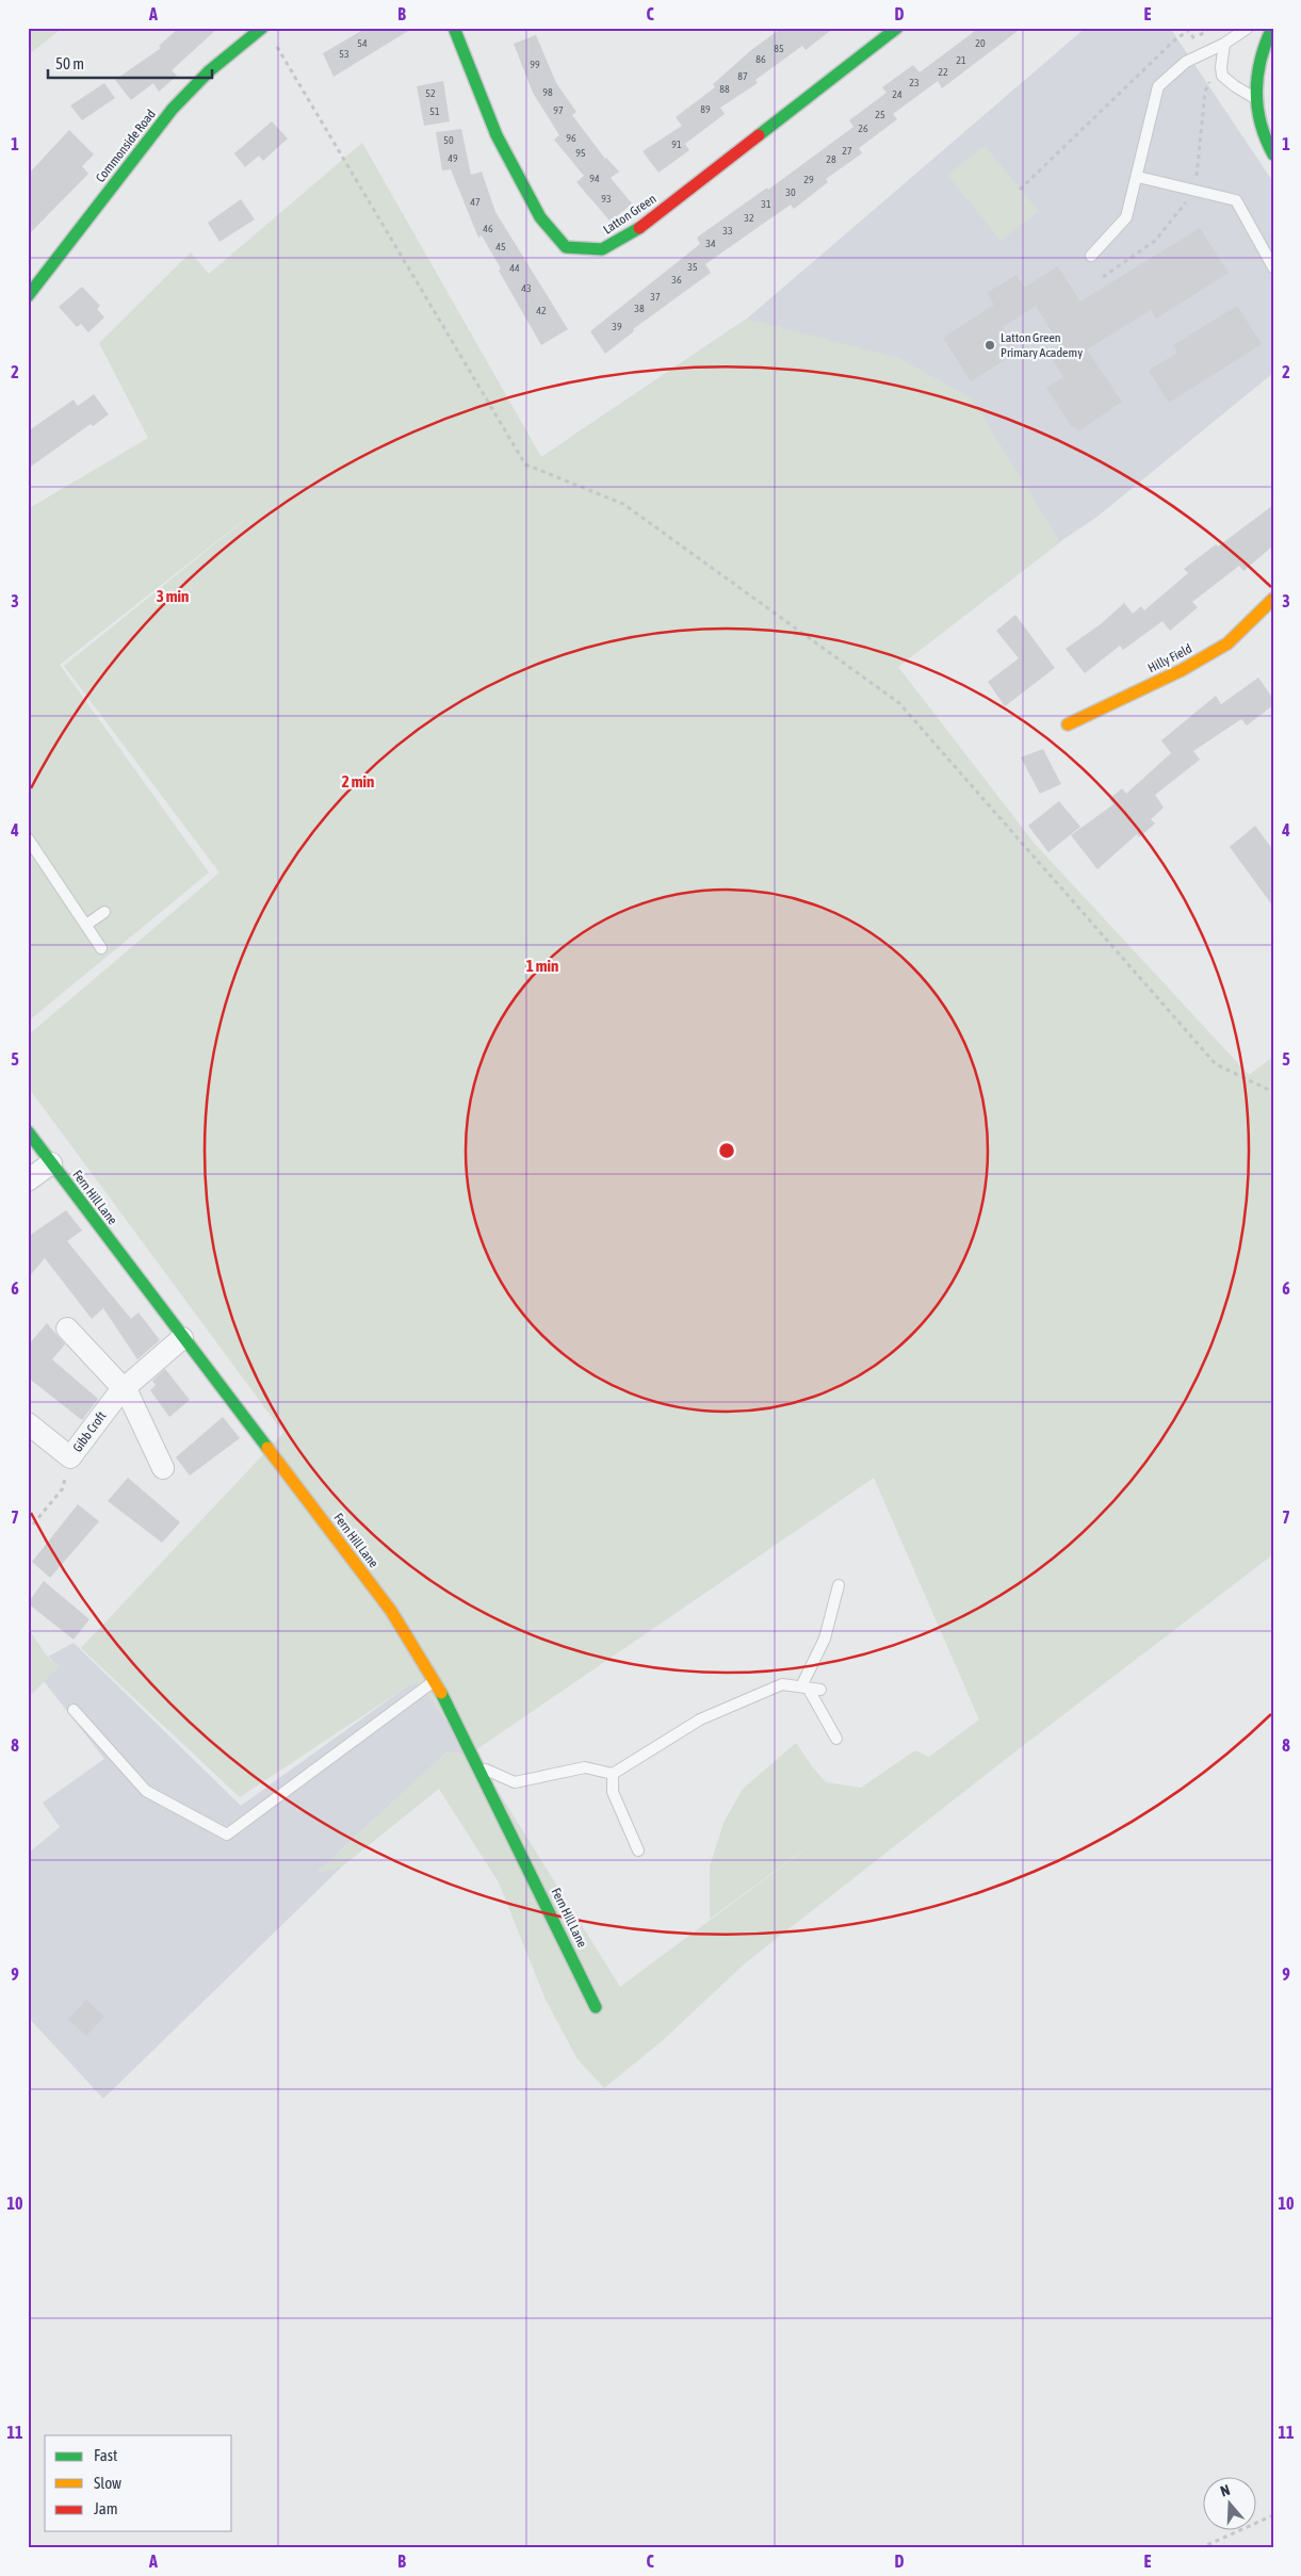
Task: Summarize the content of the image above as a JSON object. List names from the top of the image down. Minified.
{"streets":{"street":["Commonside Road","Latton Green","Hilly Field","Fern Hill Lane","Gibb Croft"]},"crossings":[["Fern Hill Lane","Gibb Croft"]],"places":["Latton Green Primary Academy"],"house_numbers":["54","20","85","53","86","21","99","22","87","23","88","98","52","24","89","97","51","25","26","96","50","91","27","95","49","28","94","29","30","93","47","31","32","46","33","34","45","35","44","36","43","37","38","42","39"],"legend":["Fast","Slow","Jam"],"scale_bar":"50 m","north":"top","grid":{"columns":["A","B","C","D","E"],"rows":["1","2","3","4","5","6","7","8","9","10","11"]},"rings":["3 min","2 min","1 min"]}
